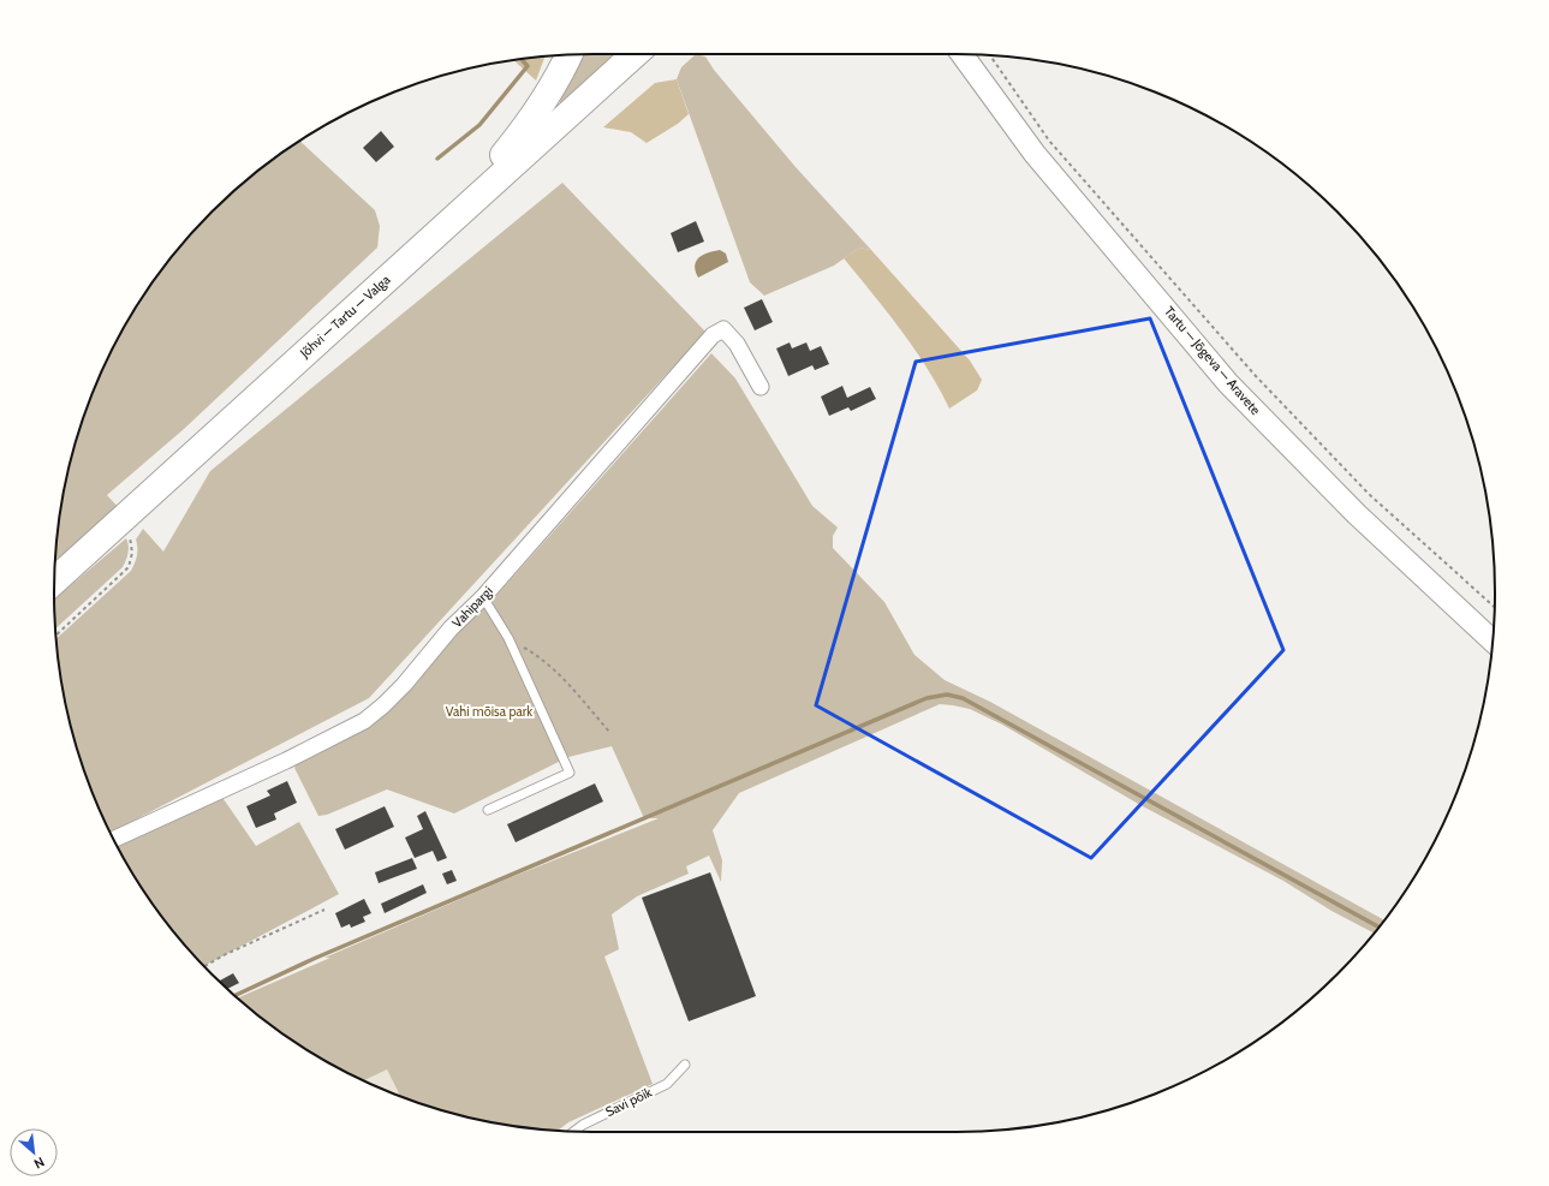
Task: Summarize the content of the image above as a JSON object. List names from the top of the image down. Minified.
{"streets":{"highway":["Jõhvi — Tartu — Valga"],"main road":["Tartu — Jõgeva — Aravete"],"street":["Vahipargi"],"lane":["Savi põik"]},"parks":["Vahi mõisa park"],"north":"bottom right"}
